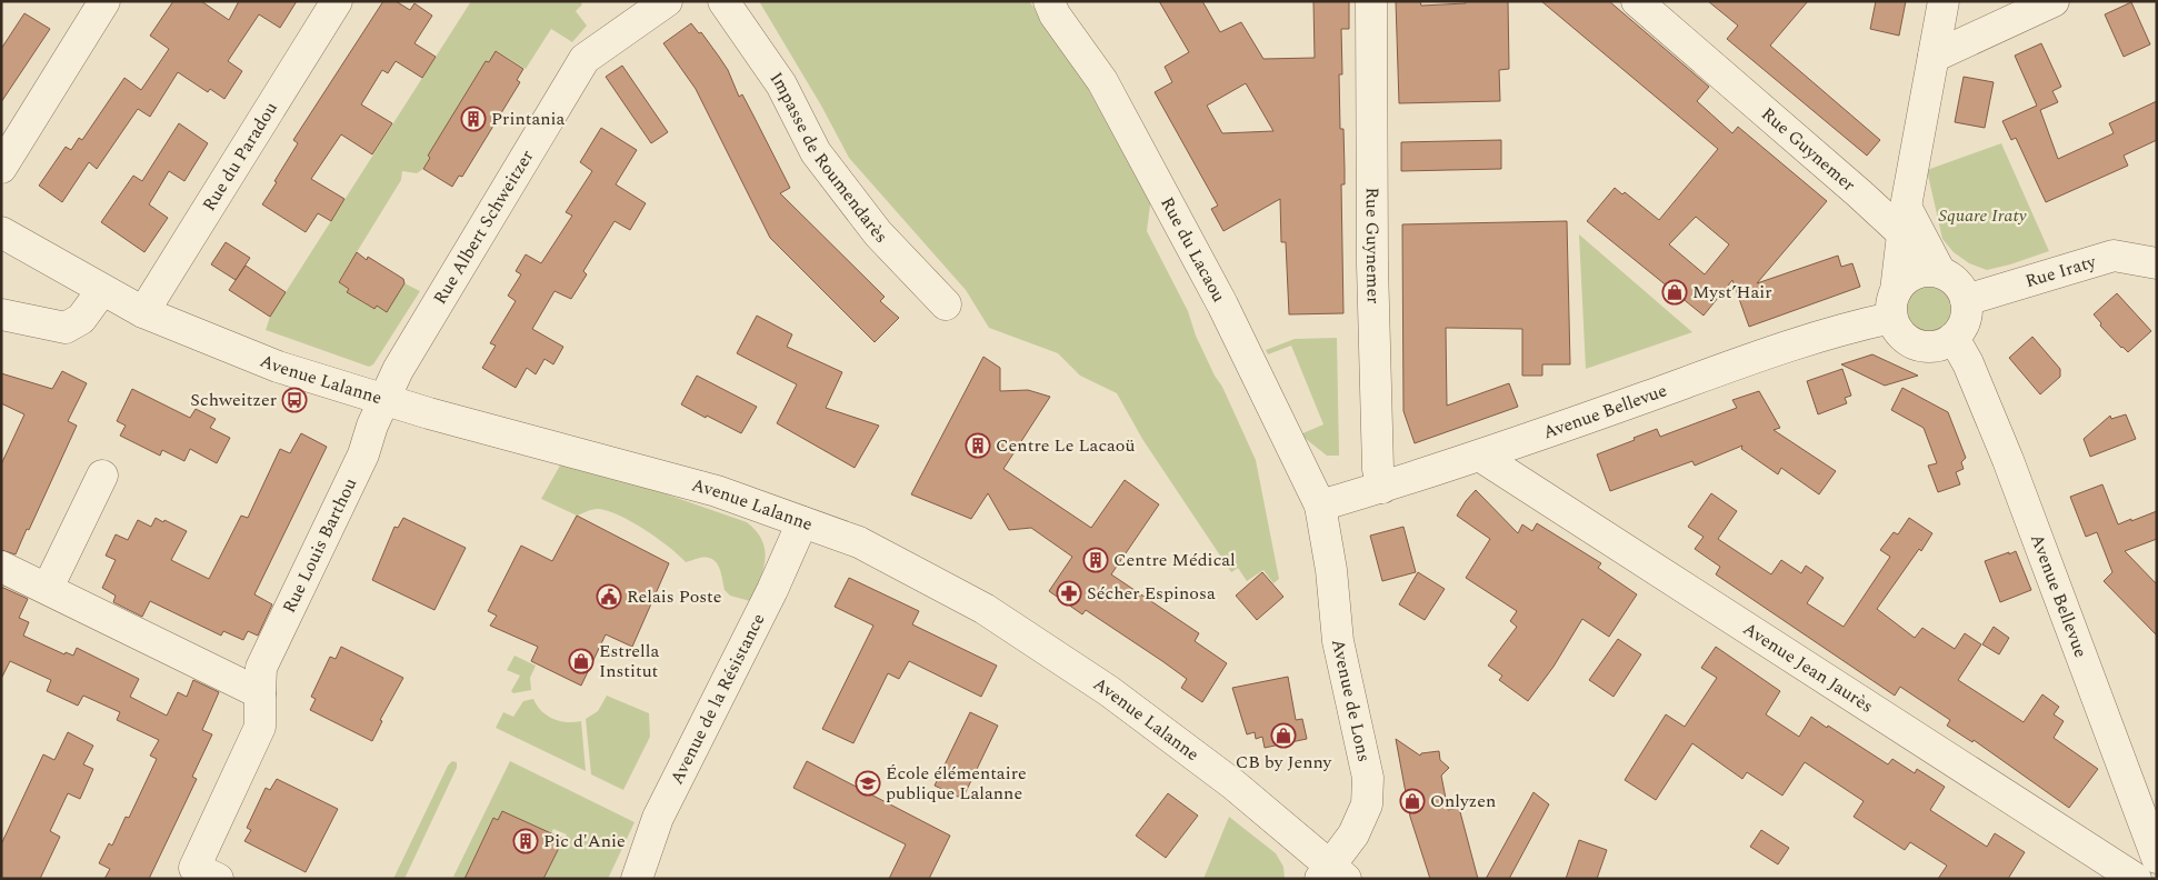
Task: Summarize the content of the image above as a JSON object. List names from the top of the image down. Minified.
{"streets":{"street":["Rue Guynemer","Rue du Paradou","Impasse de Roumendarès","Rue Albert Schweitzer","Rue du Lacaou","Rue Iraty","Avenue Lalanne","Avenue Bellevue","Rue Louis Barthou","Avenue Jean Jaurès","Avenue de la Résistance","Avenue de Lons"]},"crossings":[["Rue Guynemer","Rue Iraty"],["Rue Guynemer","Avenue Bellevue"],["Rue du Paradou","Avenue Lalanne"],["Rue Albert Schweitzer","Avenue Lalanne"],["Rue Albert Schweitzer","Rue Louis Barthou"],["Rue du Lacaou","Avenue Bellevue"],["Rue du Lacaou","Avenue de Lons"],["Rue Iraty","Avenue Bellevue"],["Avenue Lalanne","Rue Louis Barthou"],["Avenue Lalanne","Avenue de la Résistance"],["Avenue Lalanne","Avenue de Lons"],["Avenue Bellevue","Avenue Jean Jaurès"],["Avenue Bellevue","Avenue de Lons"]],"parks":["Square Iraty"],"places":{"building":["Printania","Centre Le Lacaoü","Centre Médical","Pic d'Anie"],"shop":["Myst’Hair","Estrella Institut","CB by Jenny","Onlyzen"],"bus stop":["Schweitzer"],"pharmacy":["Sécher Espinosa"],"public building":["Relais Poste"],"school or university":["École élémentaire publique Lalanne"]}}
